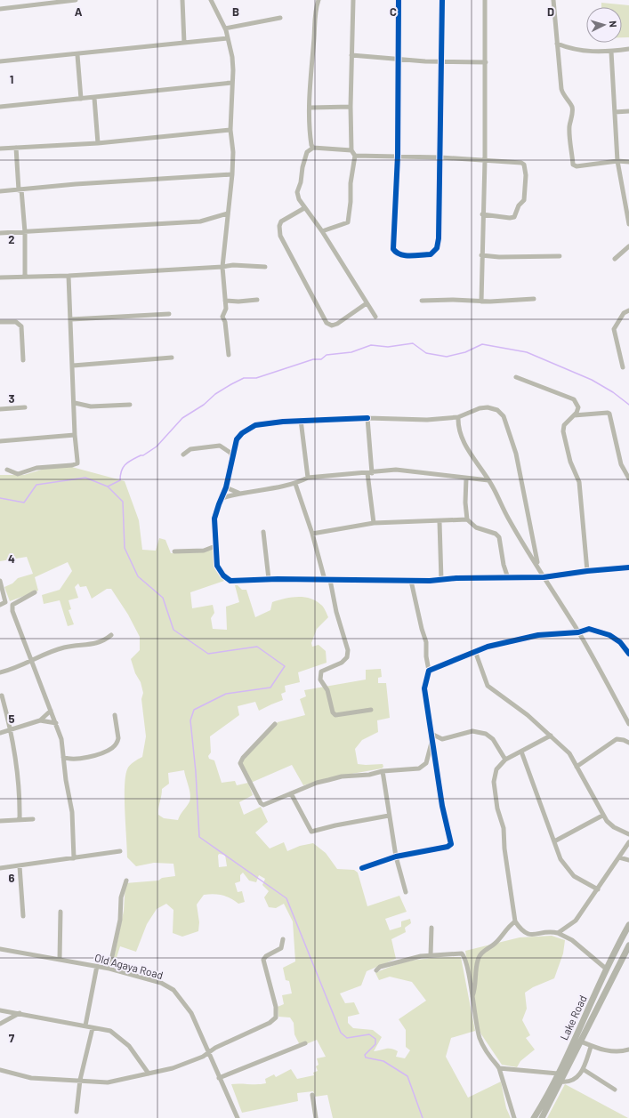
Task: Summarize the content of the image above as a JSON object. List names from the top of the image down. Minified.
{"streets":{"main road":["Lake Road"],"street":["Old Agaya Road"]},"north":"right","grid":{"columns":["A","B","C","D"],"rows":["1","2","3","4","5","6","7"]}}
